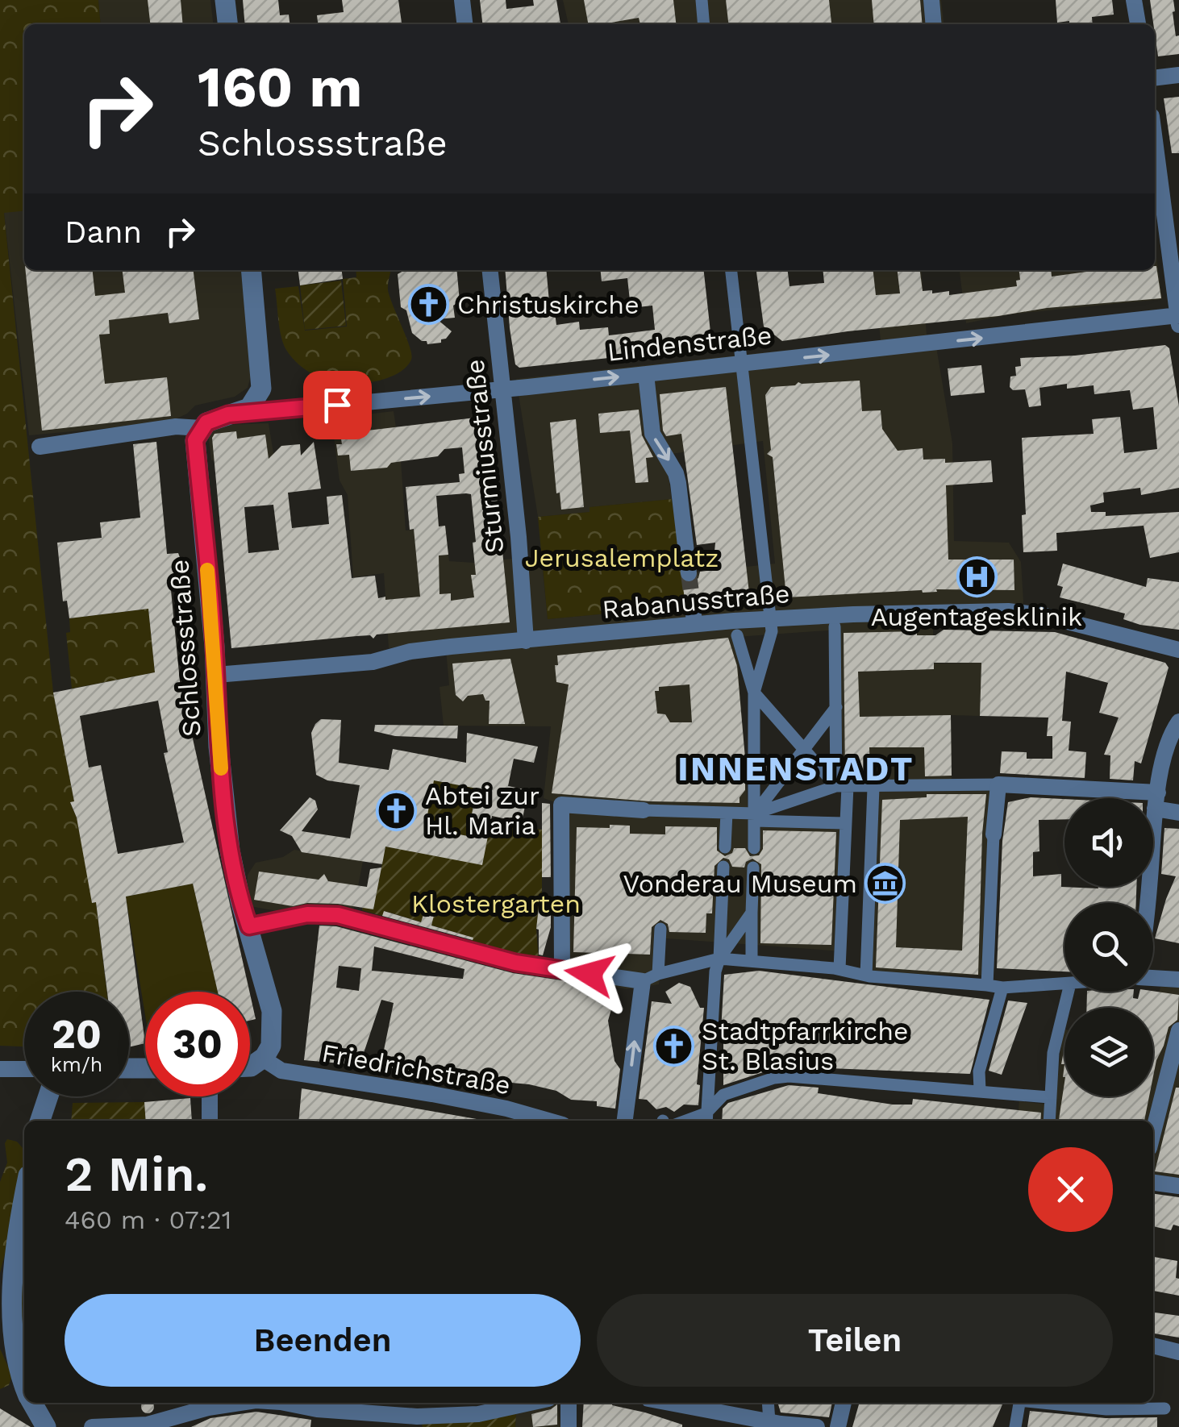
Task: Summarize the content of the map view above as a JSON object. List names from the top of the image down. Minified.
{"streets":{"street":["Lindenstraße","Sturmiusstraße","Rabanusstraße","Schlossstraße","Friedrichstraße"]},"crossings":[["Lindenstraße","Sturmiusstraße"],["Lindenstraße","Schlossstraße"],["Sturmiusstraße","Rabanusstraße"],["Rabanusstraße","Schlossstraße"],["Schlossstraße","Friedrichstraße"]],"one_way":["Lindenstraße"],"districts":["INNENSTADT"],"parks":["Jerusalemplatz","Klostergarten"],"places":{"church":["Christuskirche","Abtei zur Hl. Maria","Stadtpfarrkirche St. Blasius"],"hospital":["Augentagesklinik"],"museum":["Vonderau Museum"]},"page":{"turn":["160 m","Schlossstraße"],"then":"Dann","speed":"20 km/h","limit":"30","heading":["2 Min.","460 m · 07:21"],"buttons":["Beenden","Teilen"]}}
